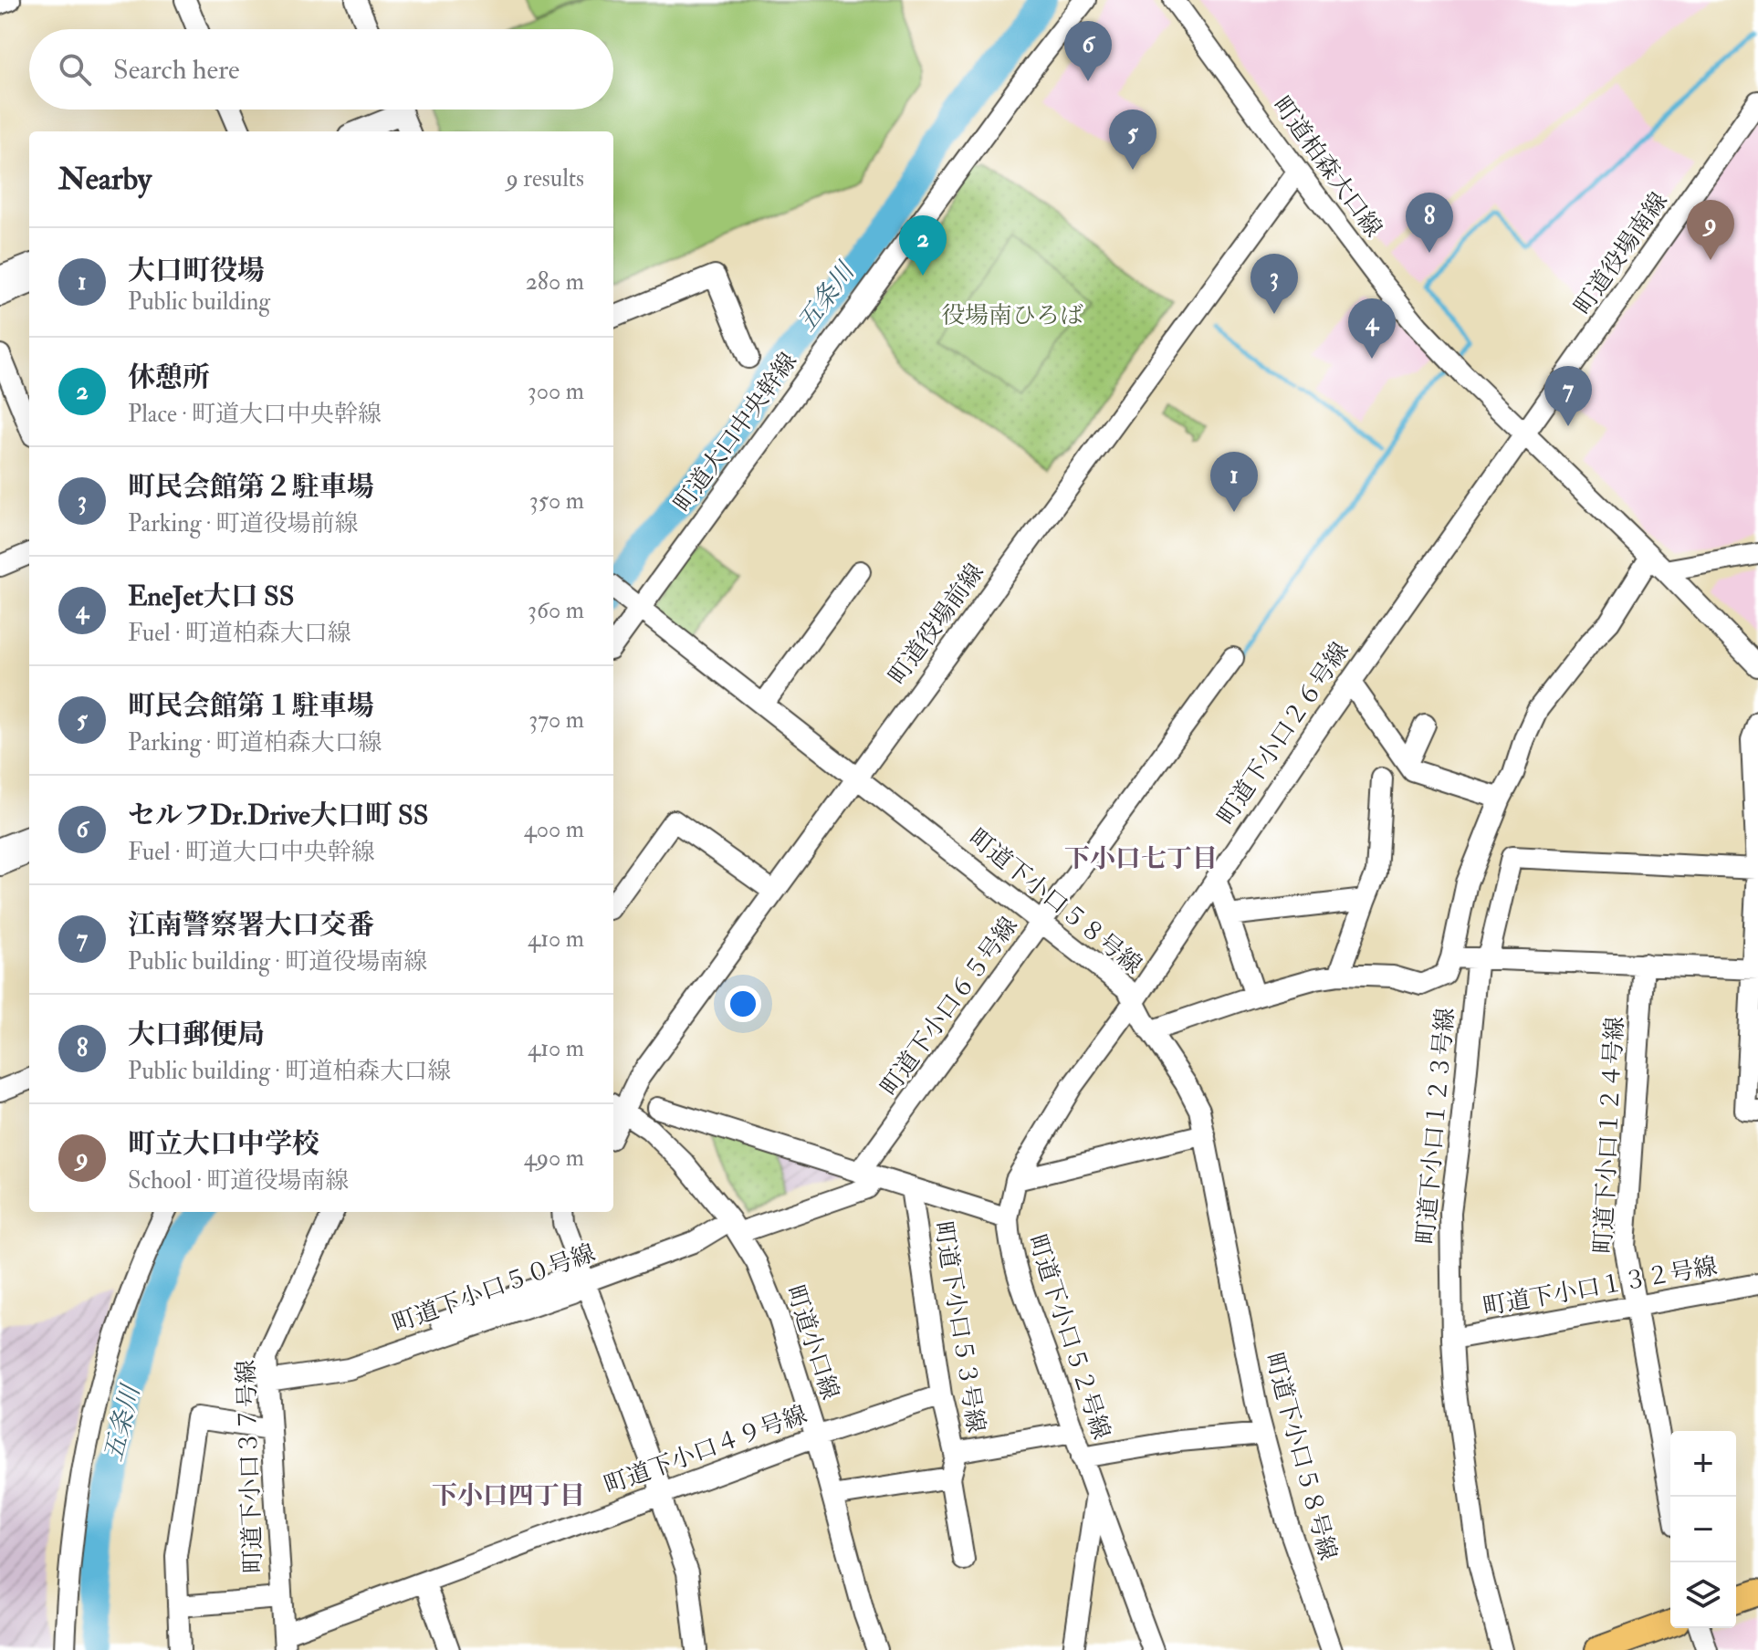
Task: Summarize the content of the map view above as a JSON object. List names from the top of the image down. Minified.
{"streets":{"street":["町道柏森大口線","町道役場南線","町道大口中央幹線","町道役場前線","町道下小口２６号線","町道下小口５８号線","町道下小口６５号線","町道下小口１２３号線","町道下小口１２４号線","町道下小口１３２号線","町道下小口５０号線","町道下小口５３号線","町道下小口５２号線","町道小口線","町道下小口４９号線","町道下小口３７号線"]},"crossings":[["町道柏森大口線","町道役場南線"],["町道柏森大口線","町道役場前線"],["町道柏森大口線","町道下小口２６号線"],["町道役場南線","町道下小口２６号線"],["町道大口中央幹線","町道下小口５８号線"],["町道役場前線","町道下小口５８号線"],["町道役場前線","町道小口線"],["町道下小口２６号線","町道下小口５８号線"],["町道下小口２６号線","町道下小口５２号線"],["町道下小口５８号線","町道下小口６５号線"],["町道下小口６５号線","町道下小口５０号線"],["町道下小口６５号線","町道下小口５２号線"],["町道下小口１２３号線","町道下小口１３２号線"],["町道下小口１２４号線","町道下小口１３２号線"],["町道下小口５０号線","町道下小口５２号線"],["町道下小口５０号線","町道小口線"],["町道下小口５０号線","町道下小口３７号線"],["町道下小口５３号線","町道下小口５２号線"],["町道下小口５３号線","町道下小口４９号線"],["町道小口線","町道下小口４９号線"],["町道下小口４９号線","町道下小口３７号線"]],"districts":["下小口七丁目","下小口四丁目"],"water":["五条川"],"parks":["役場南ひろば"],"page":{"pins":["6","5","8","9","2","3","4","7","1"],"search":"Search here","heading":["Nearby","9 results"],"list":[{"mark":"1","name":"大口町役場","note":"Public building","value":"280 m"},{"mark":"2","name":"休憩所","note":"Place · 町道大口中央幹線","value":"300 m"},{"mark":"3","name":"町民会館第２駐車場","note":"Parking · 町道役場前線","value":"350 m"},{"mark":"4","name":"EneJet大口 SS","note":"Fuel · 町道柏森大口線","value":"360 m"},{"mark":"5","name":"町民会館第１駐車場","note":"Parking · 町道柏森大口線","value":"370 m"},{"mark":"6","name":"セルフDr.Drive大口町 SS","note":"Fuel · 町道大口中央幹線","value":"400 m"},{"mark":"7","name":"江南警察署大口交番","note":"Public building · 町道役場南線","value":"410 m"},{"mark":"8","name":"大口郵便局","note":"Public building · 町道柏森大口線","value":"410 m"},{"mark":"9","name":"町立大口中学校","note":"School · 町道役場南線","value":"490 m"}],"map_buttons":["+","−"]}}
